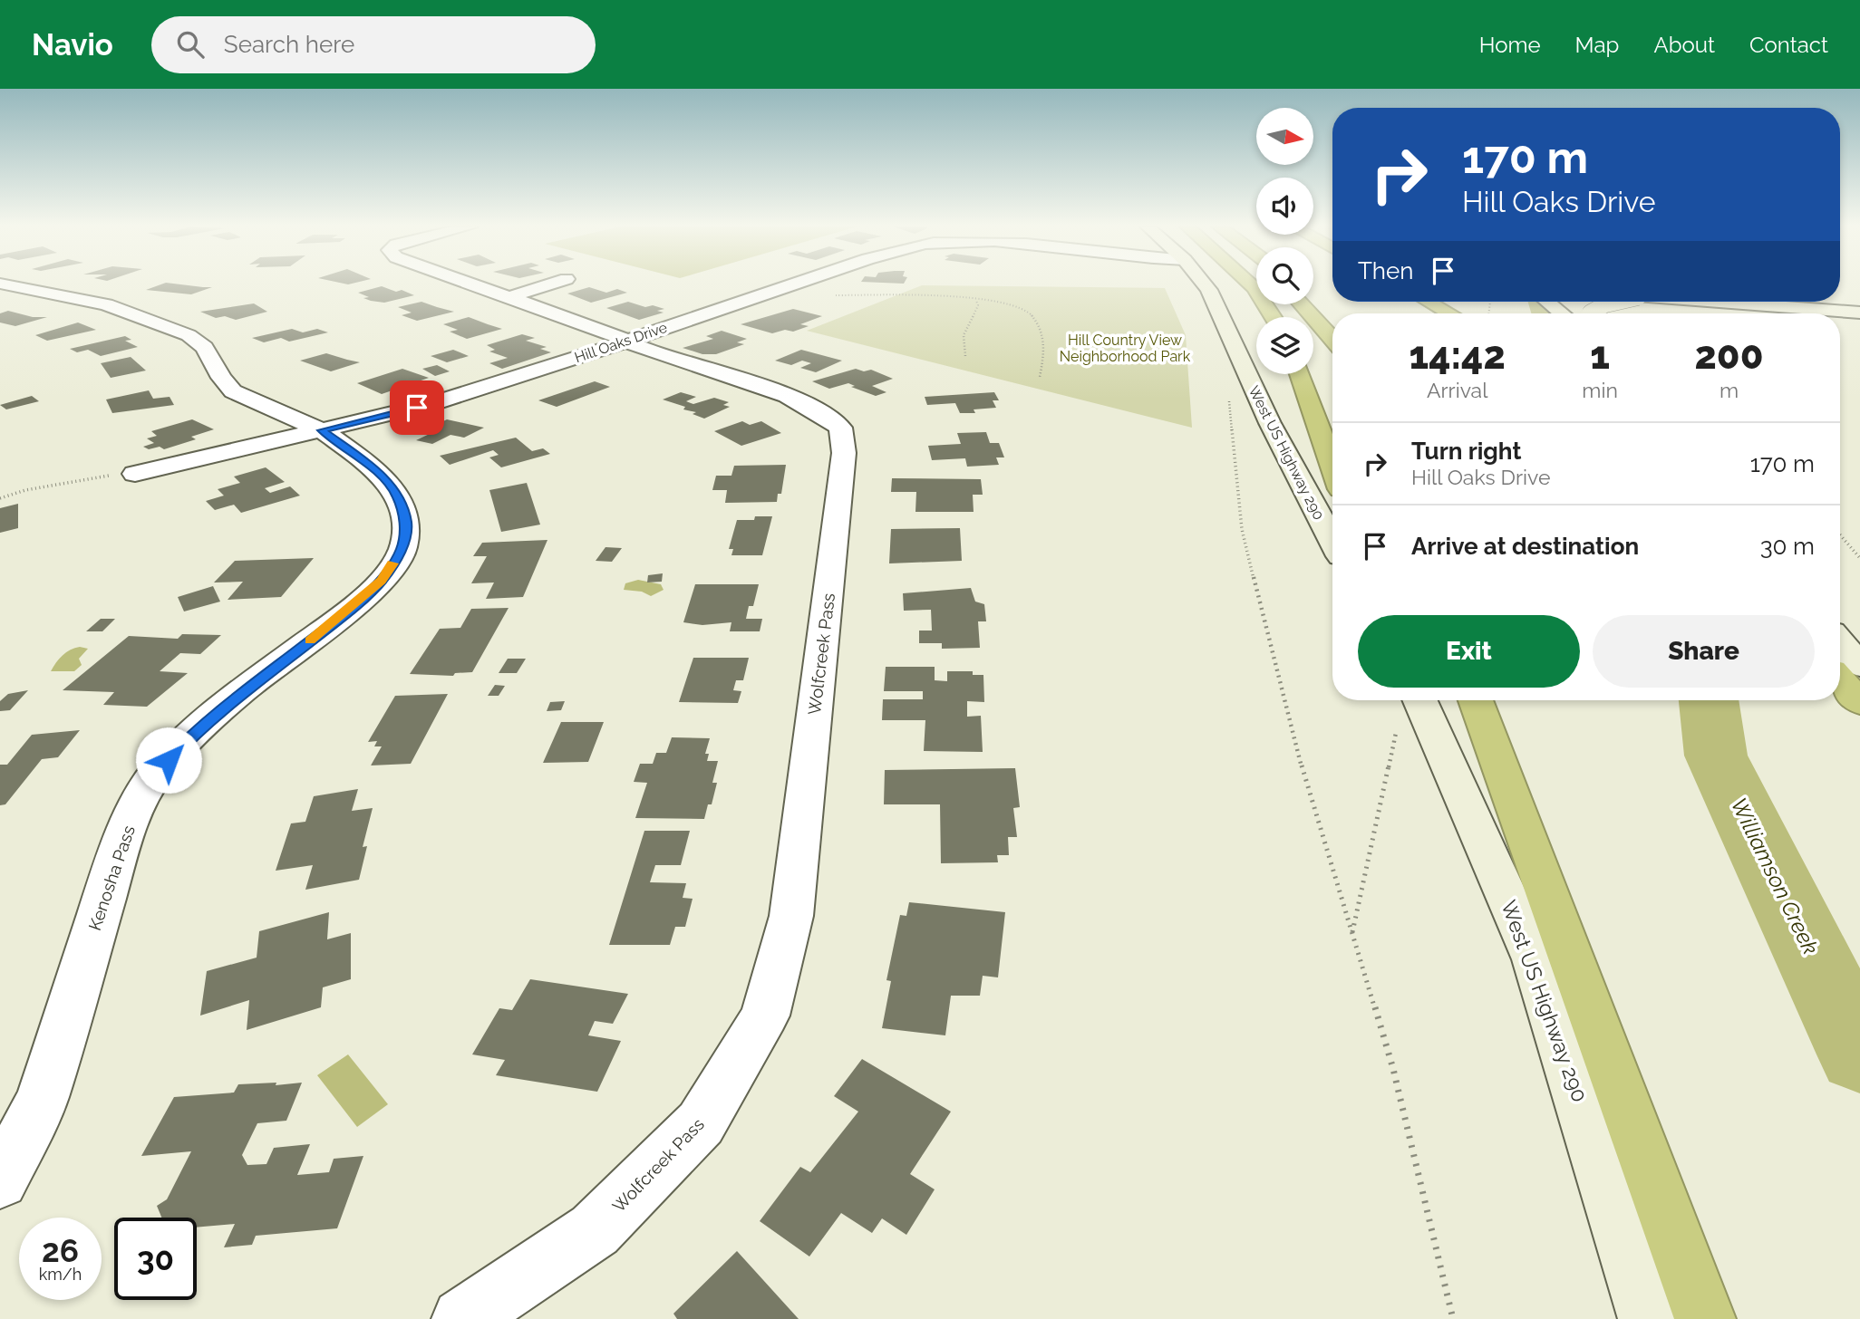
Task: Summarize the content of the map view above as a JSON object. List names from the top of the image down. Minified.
{"streets":{"main road":["West US Highway 290"],"street":["Hill Oaks Drive","Wolfcreek Pass","Kenosha Pass"]},"crossings":[["Hill Oaks Drive","Wolfcreek Pass"],["Hill Oaks Drive","Kenosha Pass"]],"water":["Williamson Creek"],"parks":["Hill Country View Neighborhood Park"],"north":"right","page":{"header":"Navio","search":"Search here","nav":["Home","Map","About","Contact"],"turn":["170 m","Hill Oaks Drive"],"then":"Then","eta":["14:42","Arrival","1","min","200","m"],"list":[{"name":"Turn right","note":"Hill Oaks Drive","value":"170 m"},{"name":"Arrive at destination","value":"30 m"}],"buttons":["Exit","Share"],"speed":"26 km/h","limit":"30"}}
